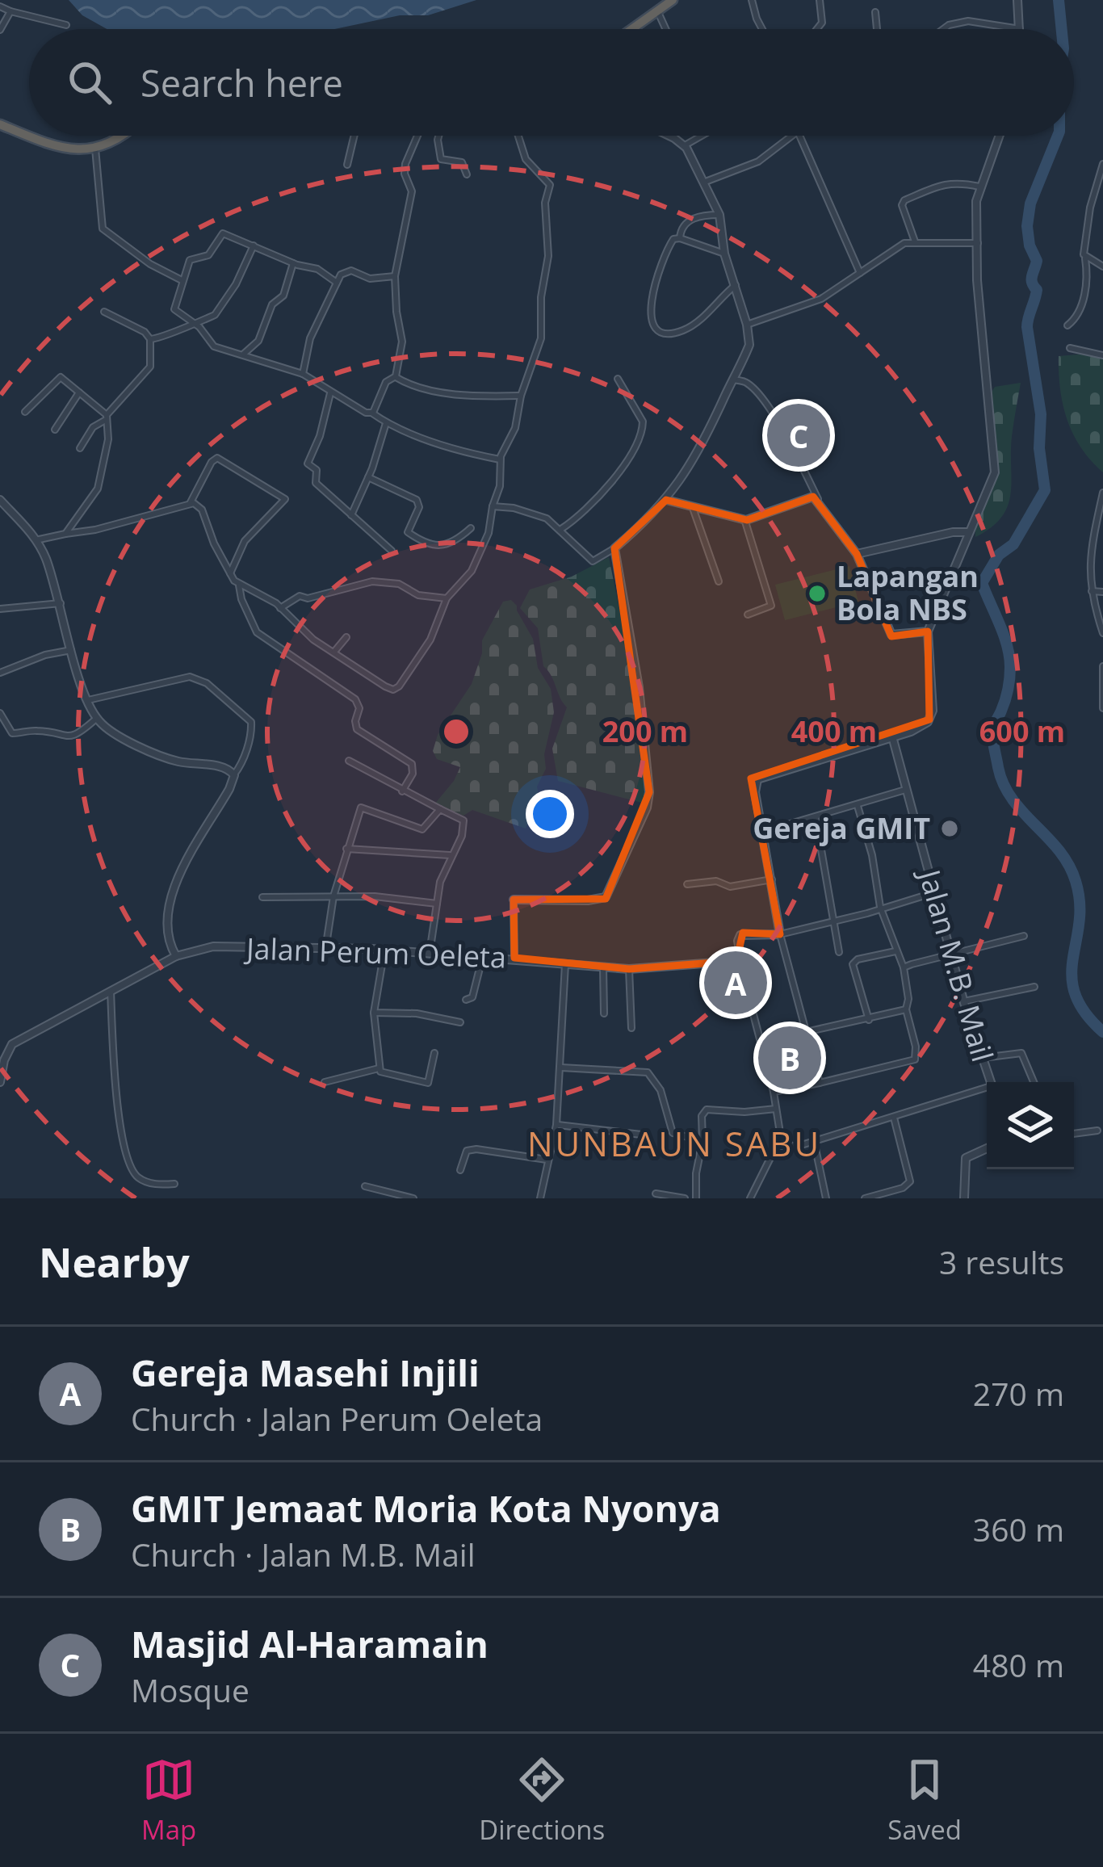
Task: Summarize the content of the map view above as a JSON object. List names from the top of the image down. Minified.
{"streets":{"street":["Jalan Perum Oeleta","Jalan M.B. Mail"]},"districts":["NUNBAUN SABU"],"places":["Lapangan Bola NBS","Gereja GMIT"],"page":{"search":"Search here","pins":["C","A","B"],"heading":["Nearby","3 results"],"list":[{"mark":"A","name":"Gereja Masehi Injili","note":"Church · Jalan Perum Oeleta","value":"270 m"},{"mark":"B","name":"GMIT Jemaat Moria Kota Nyonya","note":"Church · Jalan M.B. Mail","value":"360 m"},{"mark":"C","name":"Masjid Al-Haramain","note":"Mosque","value":"480 m"}],"nav":["Map","Directions","Saved"]},"rings":["200 m","400 m","600 m"]}
